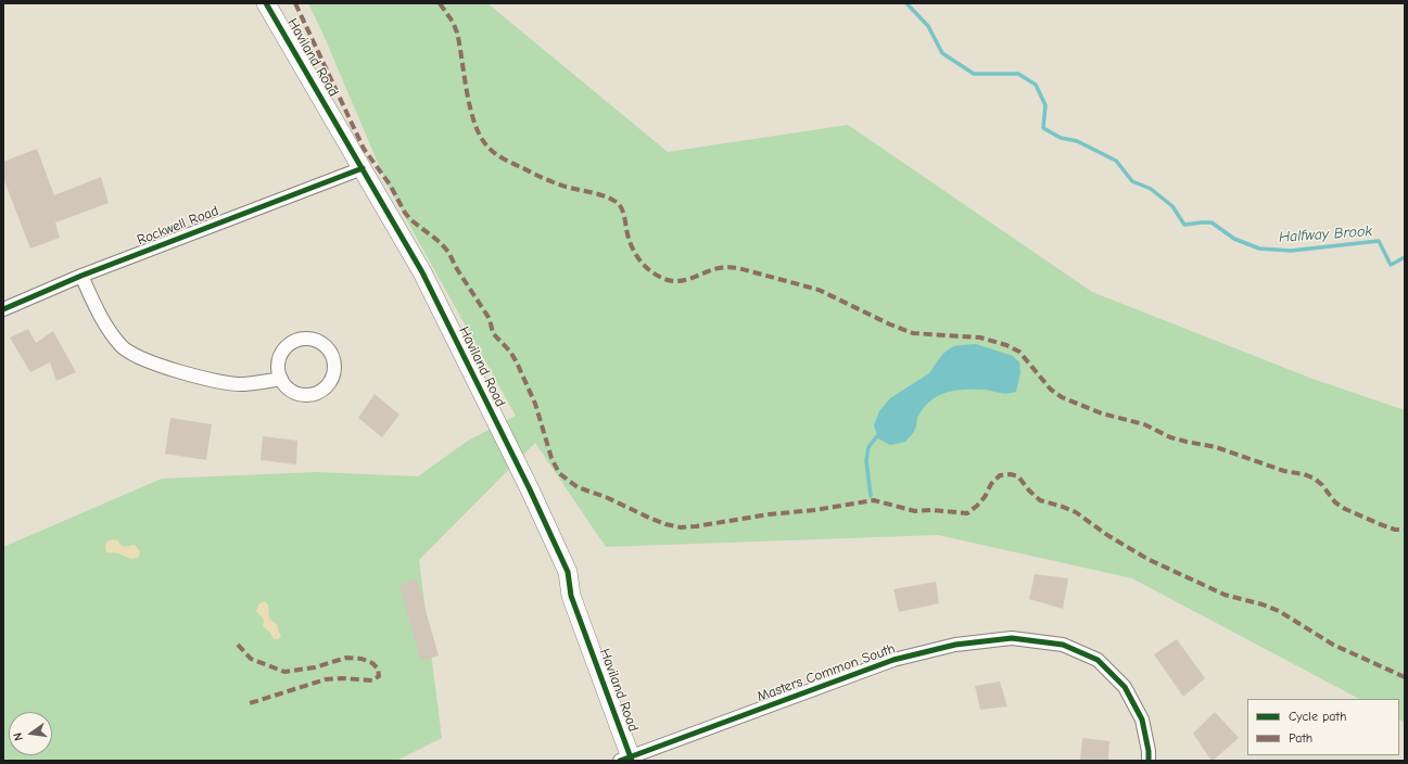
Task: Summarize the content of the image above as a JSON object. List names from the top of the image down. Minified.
{"streets":{"street":["Haviland Road","Rockwell Road","Masters Common South"]},"crossings":[["Haviland Road","Rockwell Road"],["Haviland Road","Masters Common South"]],"water":["Halfway Brook"],"legend":["Cycle path","Path"],"north":"left"}
